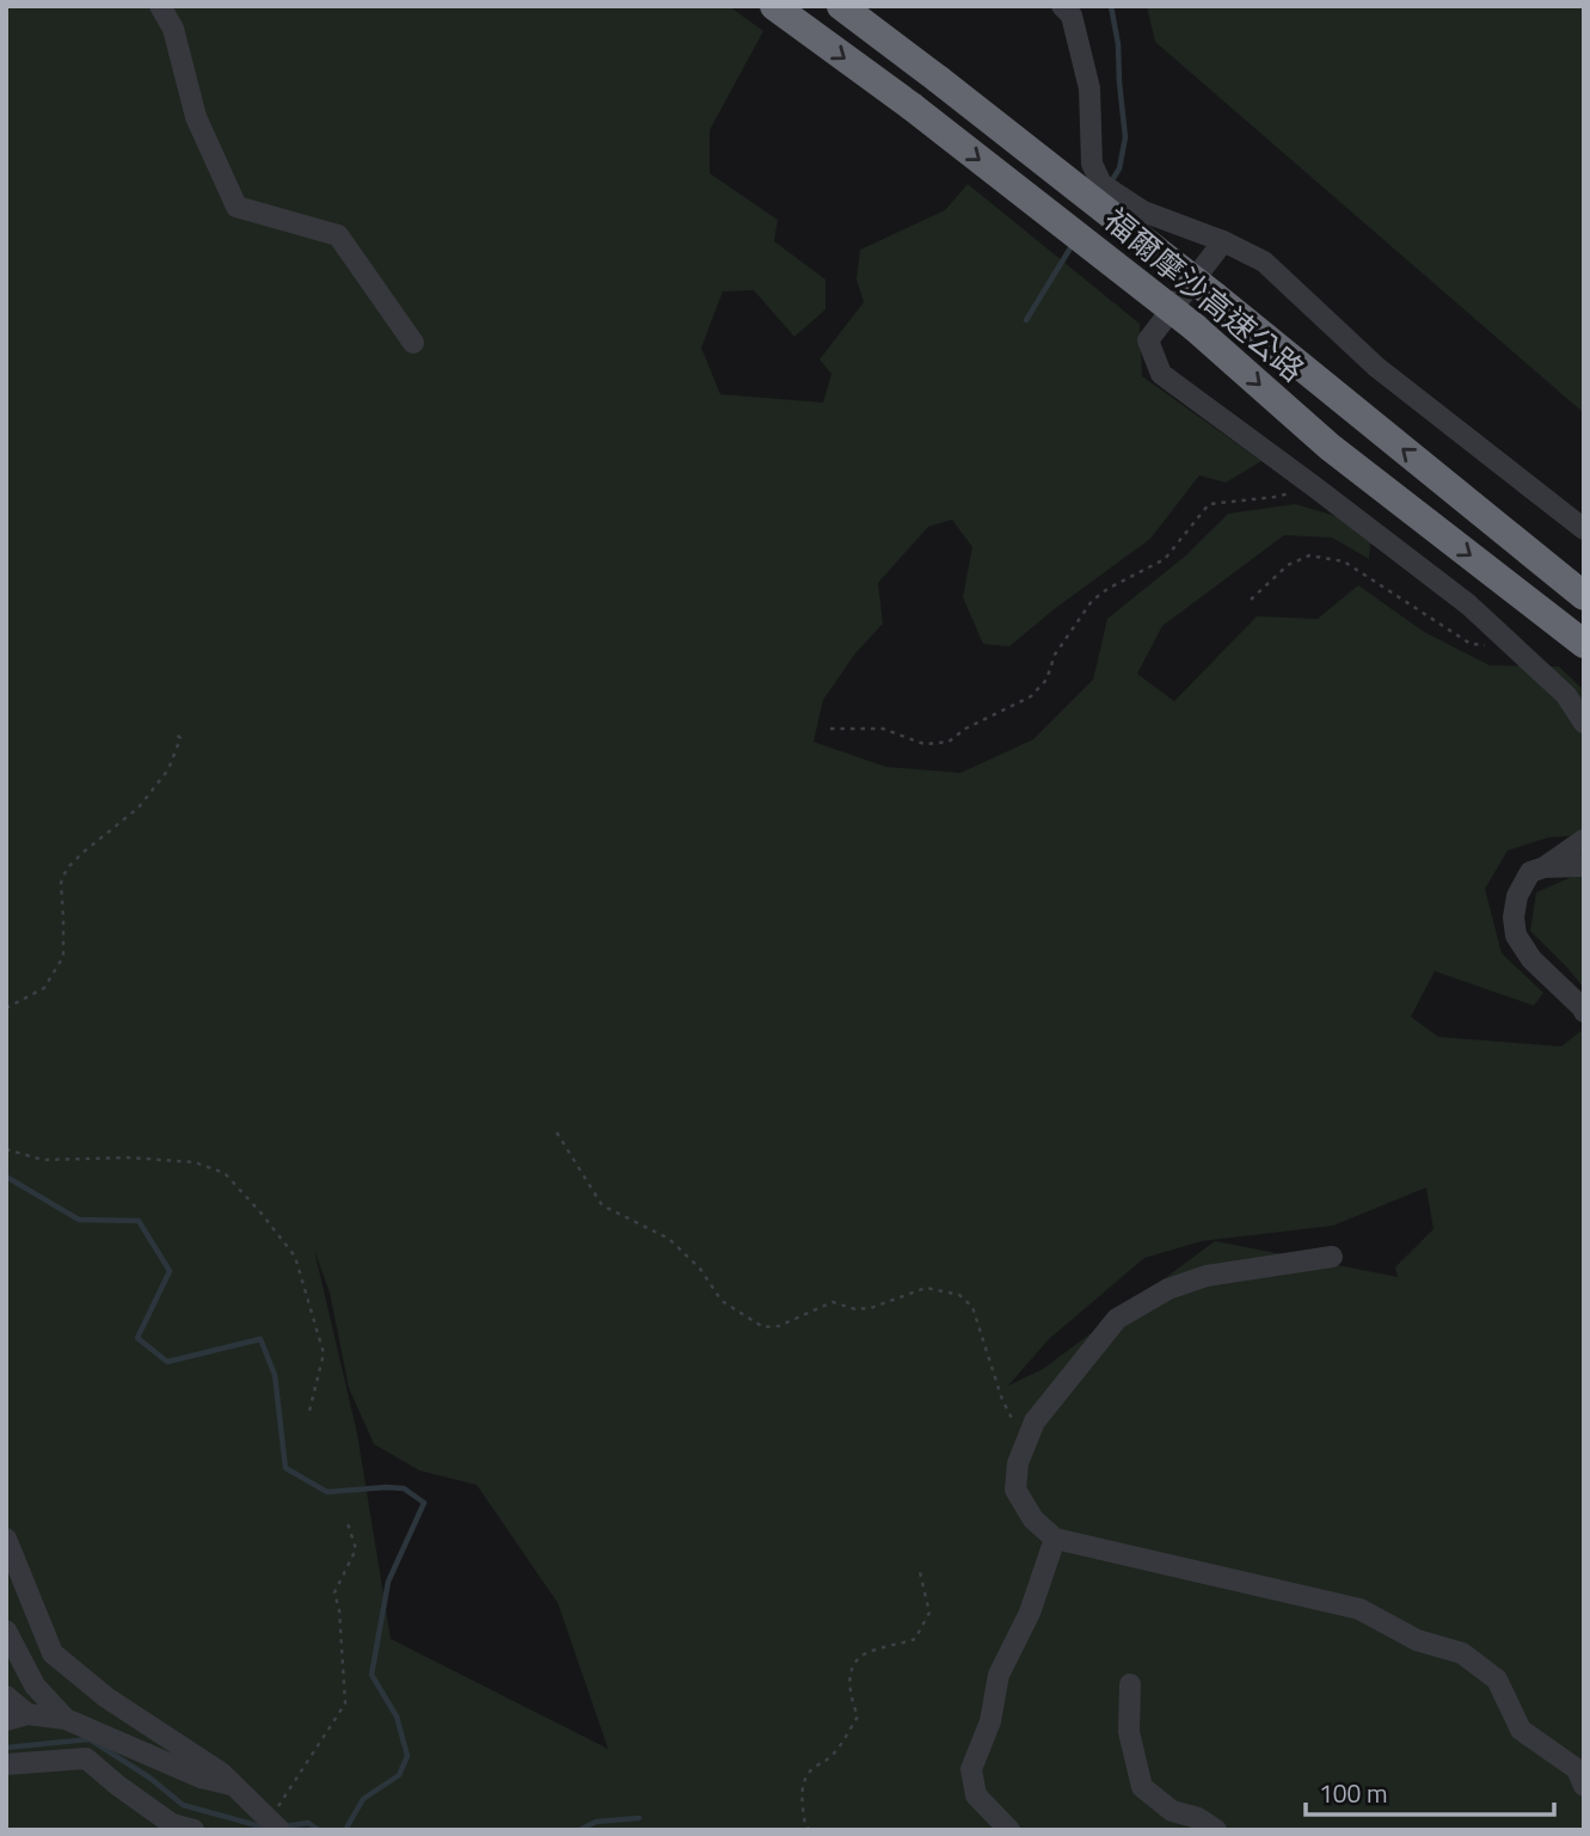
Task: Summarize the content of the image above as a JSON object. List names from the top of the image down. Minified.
{"streets":{"highway":["福爾摩沙高速公路"]},"scale_bar":"100 m"}
